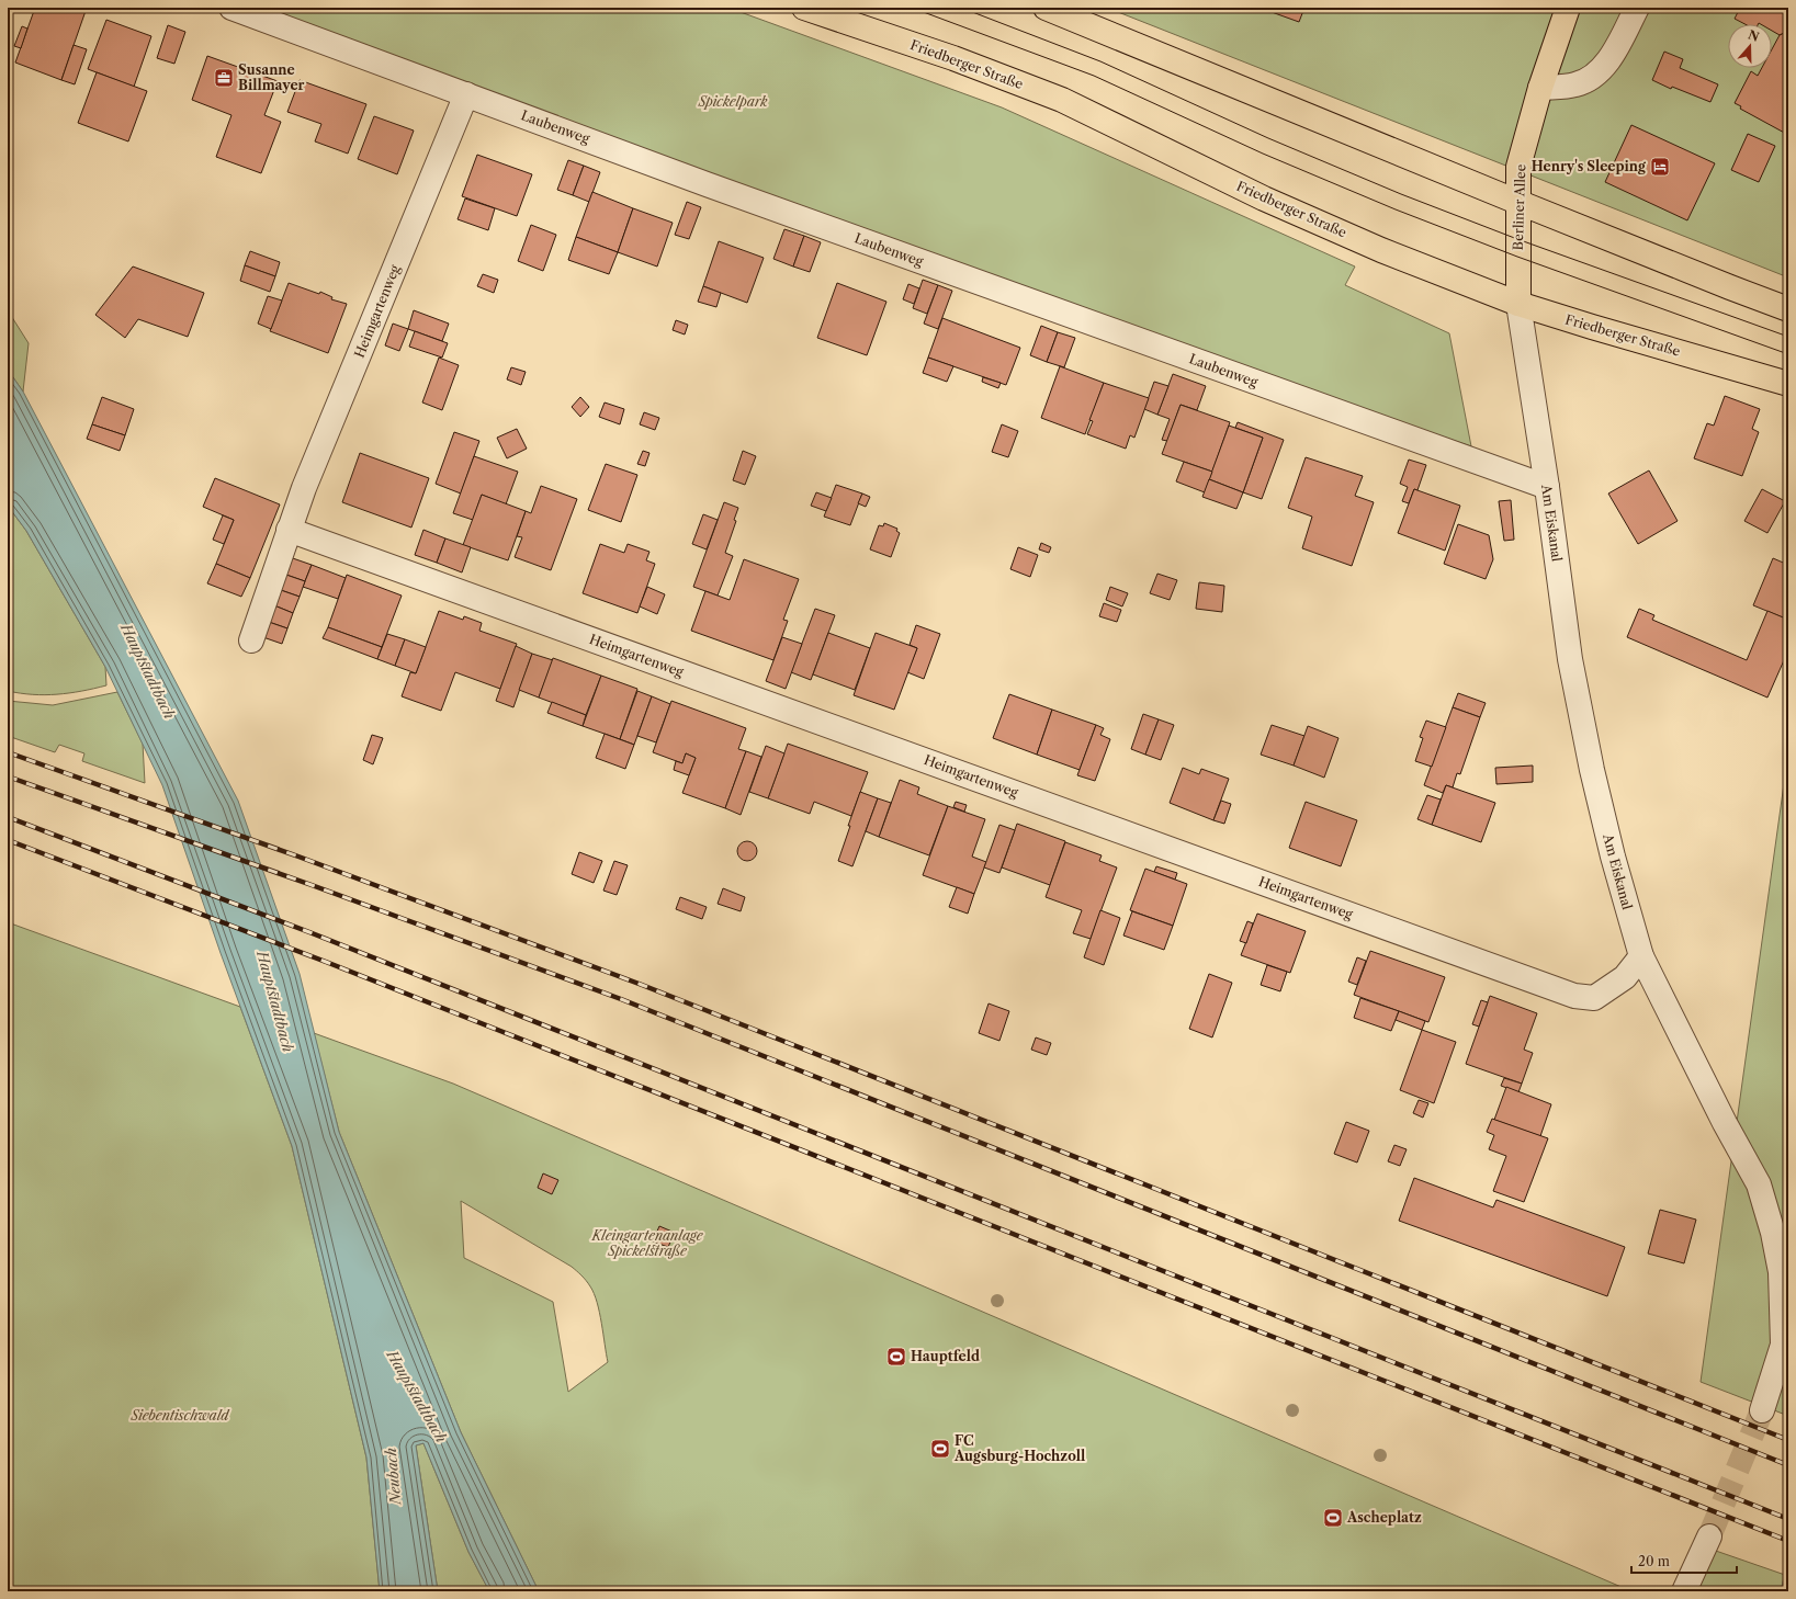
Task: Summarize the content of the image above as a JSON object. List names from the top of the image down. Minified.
{"streets":{"main road":["Friedberger Straße","Berliner Allee"],"street":["Laubenweg","Heimgartenweg","Am Eiskanal"]},"crossings":[["Friedberger Straße","Berliner Allee"],["Friedberger Straße","Am Eiskanal"],["Laubenweg","Heimgartenweg"],["Laubenweg","Am Eiskanal"],["Berliner Allee","Am Eiskanal"],["Heimgartenweg","Am Eiskanal"]],"water":["Hauptstadtbach","Neubach"],"parks":["Spickelpark","Kleingartenanlage Spickelstraße","Siebentischwald"],"places":{"office":["Susanne Billmayer"],"hotel":["Henry's Sleeping"],"sports":["Hauptfeld","FC Augsburg-Hochzoll","Ascheplatz"]},"scale_bar":"20 m","north":"top"}
